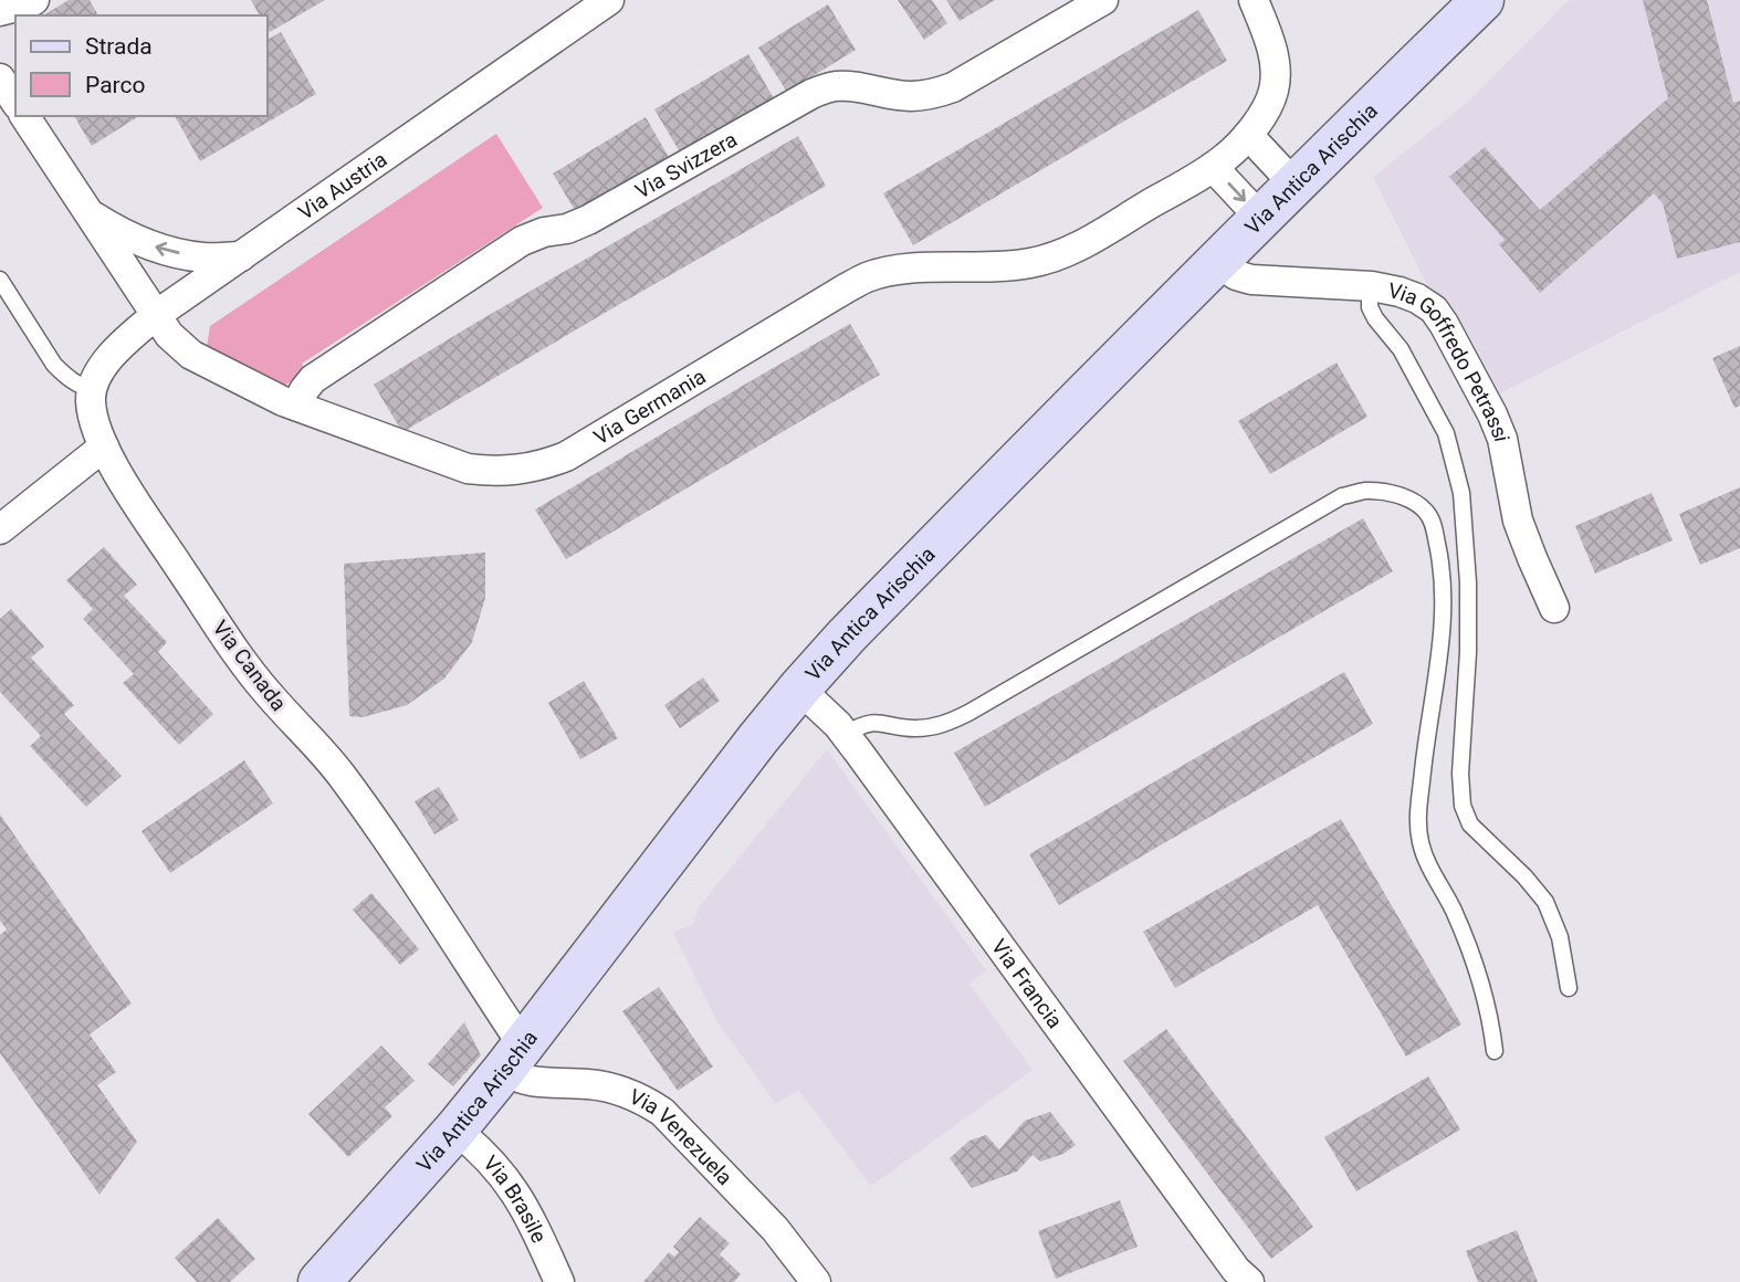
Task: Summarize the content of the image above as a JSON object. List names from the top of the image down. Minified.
{"streets":{"main road":["Via Antica Arischia"],"street":["Via Svizzera","Via Austria","Via Goffredo Petrassi","Via Germania","Via Canada","Via Francia","Via Venezuela","Via Brasile"]},"crossings":[["Via Svizzera","Via Germania"],["Via Antica Arischia","Via Goffredo Petrassi"],["Via Antica Arischia","Via Canada"],["Via Antica Arischia","Via Francia"],["Via Antica Arischia","Via Venezuela"],["Via Antica Arischia","Via Brasile"],["Via Austria","Via Germania"],["Via Austria","Via Canada"],["Via Canada","Via Venezuela"]],"legend":["Strada","Parco"]}
